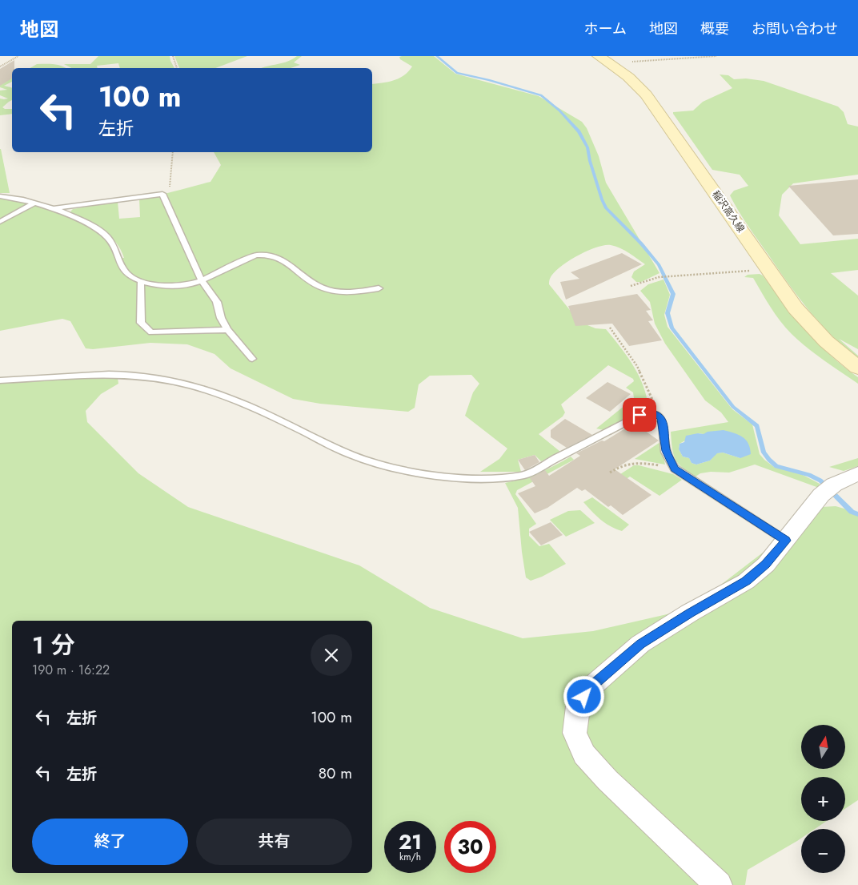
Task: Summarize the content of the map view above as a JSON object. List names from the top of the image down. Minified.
{"streets":{"main road":["稲沢高久線"]},"north":"top","page":{"header":"地図","nav":["ホーム","地図","概要","お問い合わせ"],"turn":["100 m","左折"],"heading":["1 分","190 m · 16:22"],"list":[{"name":"左折","value":"100 m"},{"name":"左折","value":"80 m"}],"map_buttons":["+","−"],"buttons":["終了","共有"],"speed":"21 km/h","limit":"30"}}
